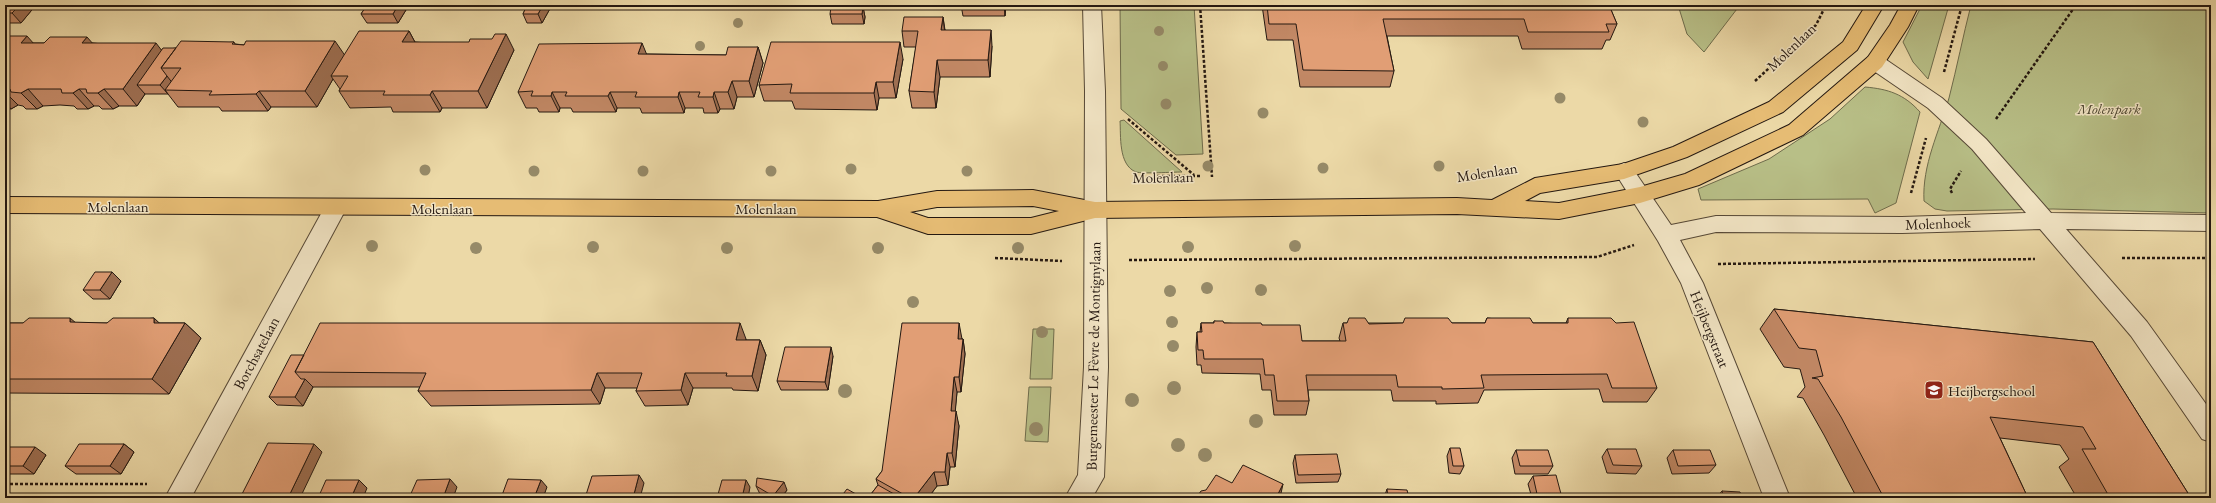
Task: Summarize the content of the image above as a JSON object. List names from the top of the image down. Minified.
{"streets":{"main road":["Molenlaan"],"street":["Molenhoek","Heijbergstraat","Borchsatelaan","Burgemeester Le Fèvre de Montignylaan"]},"crossings":[["Molenlaan","Heijbergstraat"],["Molenlaan","Borchsatelaan"],["Molenlaan","Burgemeester Le Fèvre de Montignylaan"],["Molenhoek","Heijbergstraat"]],"parks":["Molenpark"],"places":{"school or university":["Heijbergschool"]}}
